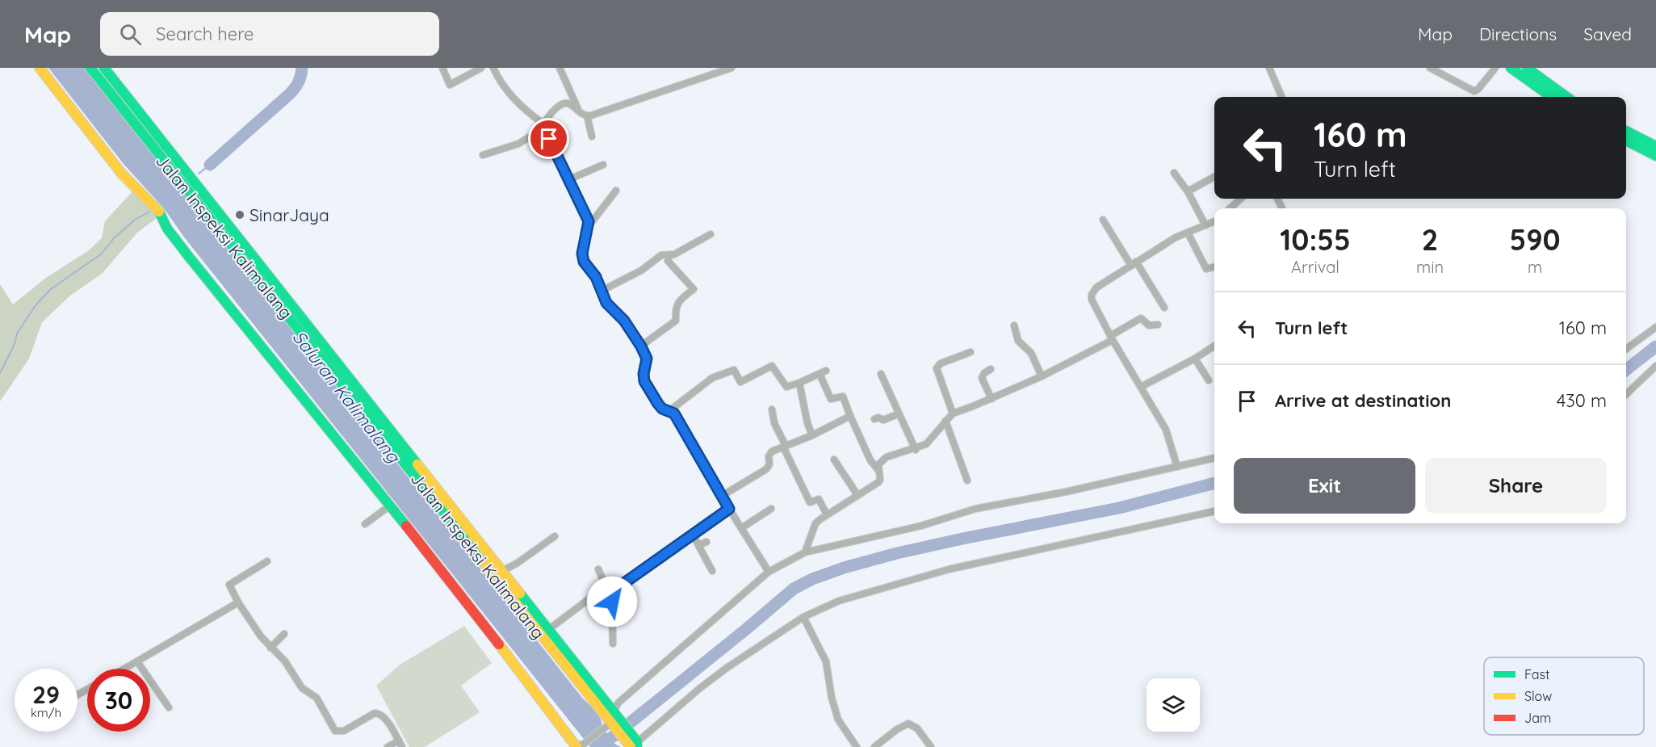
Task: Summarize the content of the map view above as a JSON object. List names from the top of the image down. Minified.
{"streets":{"main road":["Jalan Inspeksi Kalimalang"]},"water":["Saluran Kalimalang"],"places":["SinarJaya"],"legend":["Fast","Slow","Jam"],"page":{"header":"Map","search":"Search here","nav":["Map","Directions","Saved"],"turn":["160 m","Turn left"],"eta":["10:55","Arrival","2","min","590","m"],"list":[{"name":"Turn left","value":"160 m"},{"name":"Arrive at destination","value":"430 m"}],"buttons":["Exit","Share"],"speed":"29 km/h","limit":"30"}}
